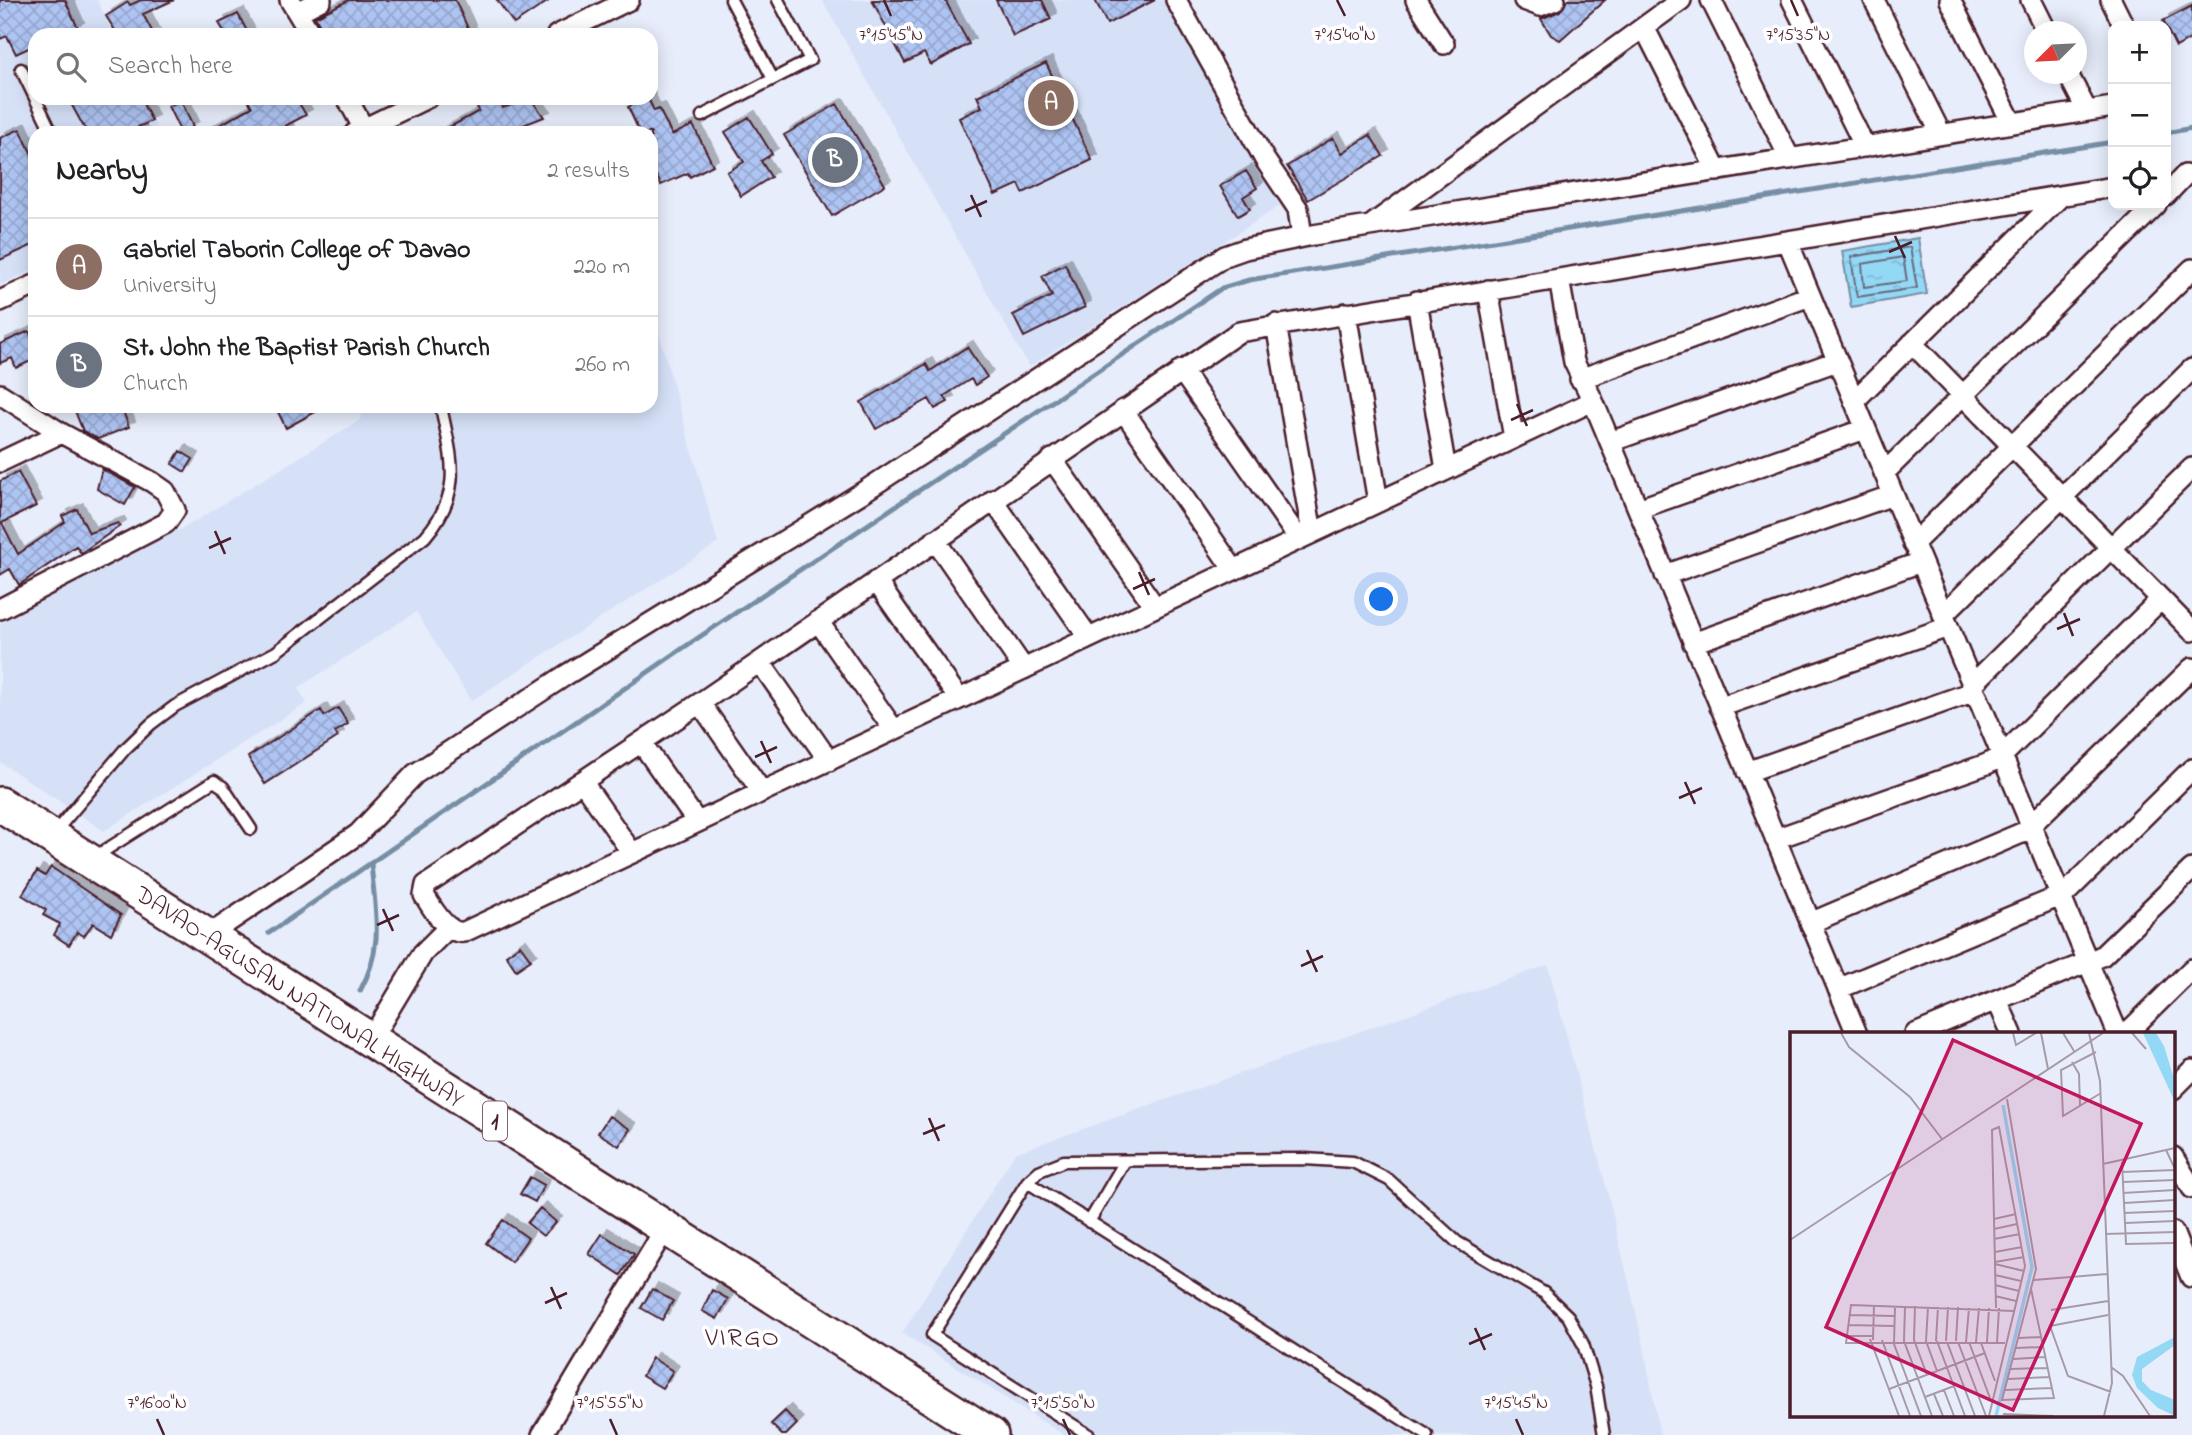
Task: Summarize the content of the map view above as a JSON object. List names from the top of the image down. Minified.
{"streets":{"highway":["DAVAO-AGUSAN NATIONAL HIGHWAY","1"]},"districts":["VIRGO"],"north":"bottom left","page":{"map_buttons":["+","−"],"search":"Search here","pins":["A","B"],"heading":["Nearby","2 results"],"list":[{"mark":"A","name":"Gabriel Taborin College of Davao","note":"University","value":"220 m"},{"mark":"B","name":"St. John the Baptist Parish Church","note":"Church","value":"260 m"}]},"coordinates":["7°15'45\"N","7°15'35\"N","7°15'40\"N","7°16'00\"N","7°15'55\"N","7°15'50\"N"]}
